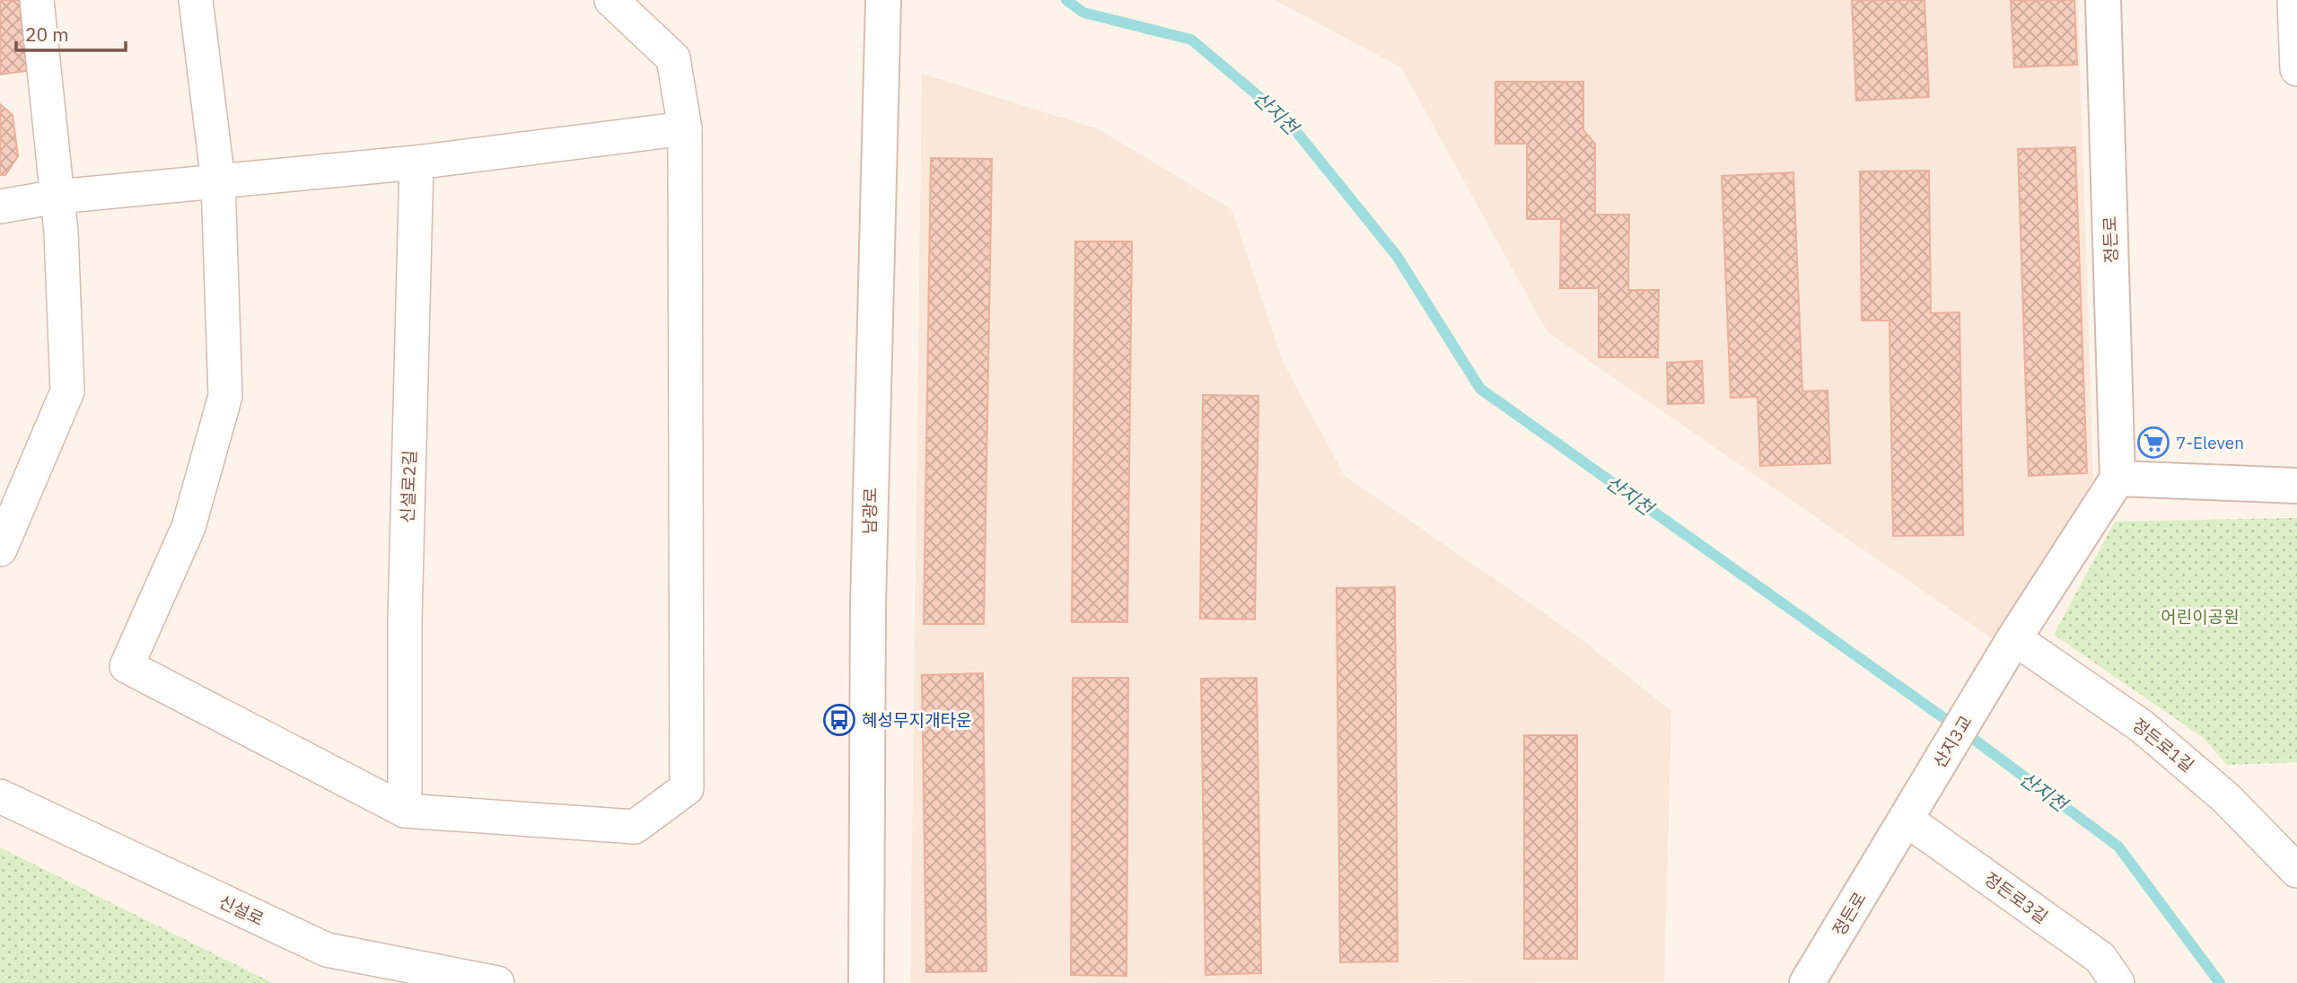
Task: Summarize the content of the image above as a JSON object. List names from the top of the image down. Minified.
{"streets":{"street":["정든로","신설로2길","남광로","산지3교","정든로1길","정든로3길","신설로"]},"crossings":[["정든로","산지3교"],["정든로","정든로3길"],["산지3교","정든로1길"],["산지3교","정든로3길"]],"water":["산지천"],"parks":["어린이공원"],"places":{"supermarket":["7-Eleven"],"bus stop":["혜성무지개타운"]},"scale_bar":"20 m"}
